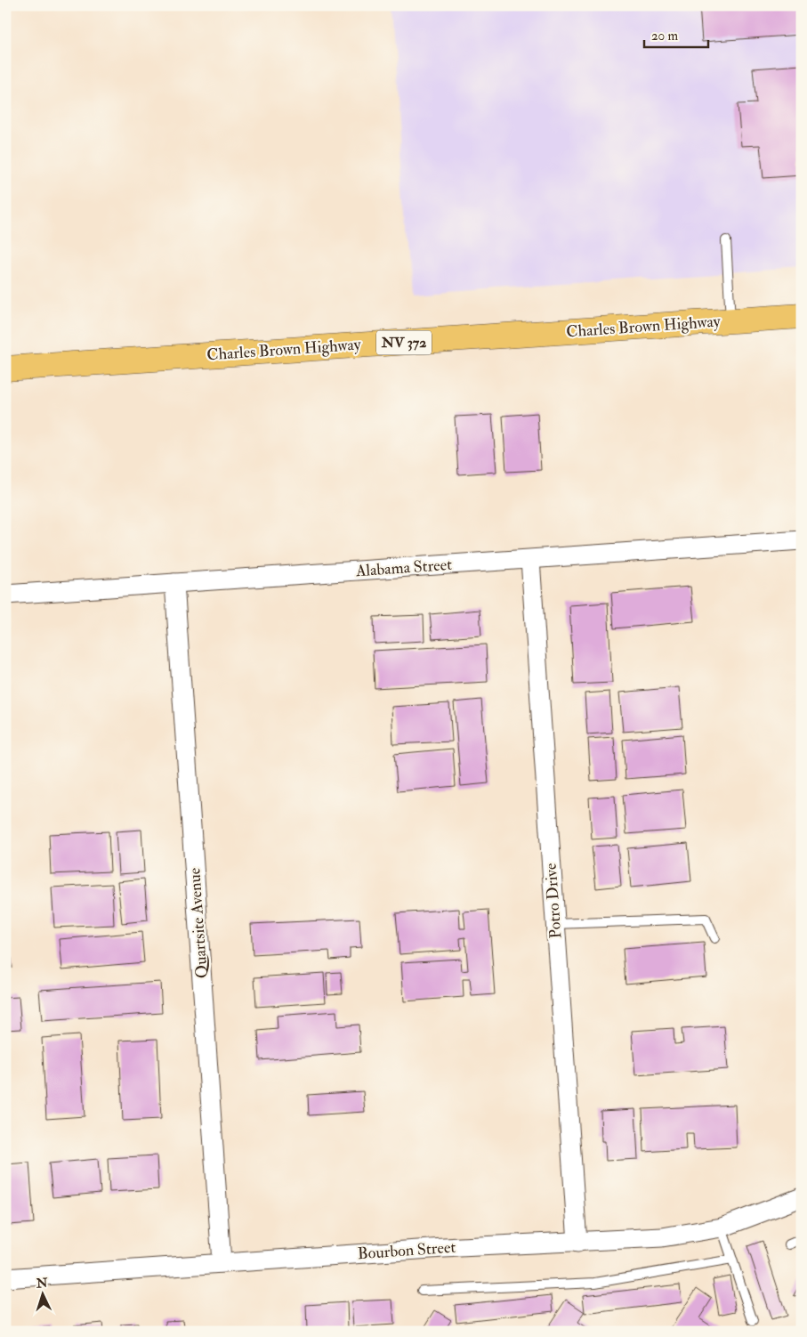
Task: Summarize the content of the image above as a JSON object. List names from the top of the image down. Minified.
{"streets":{"main road":["Charles Brown Highway","NV 372"],"street":["Alabama Street","Potro Drive","Quartsite Avenue","Bourbon Street"]},"crossings":[["Alabama Street","Potro Drive"],["Alabama Street","Quartsite Avenue"],["Potro Drive","Bourbon Street"],["Quartsite Avenue","Bourbon Street"]],"scale_bar":"20 m","north":"top"}
